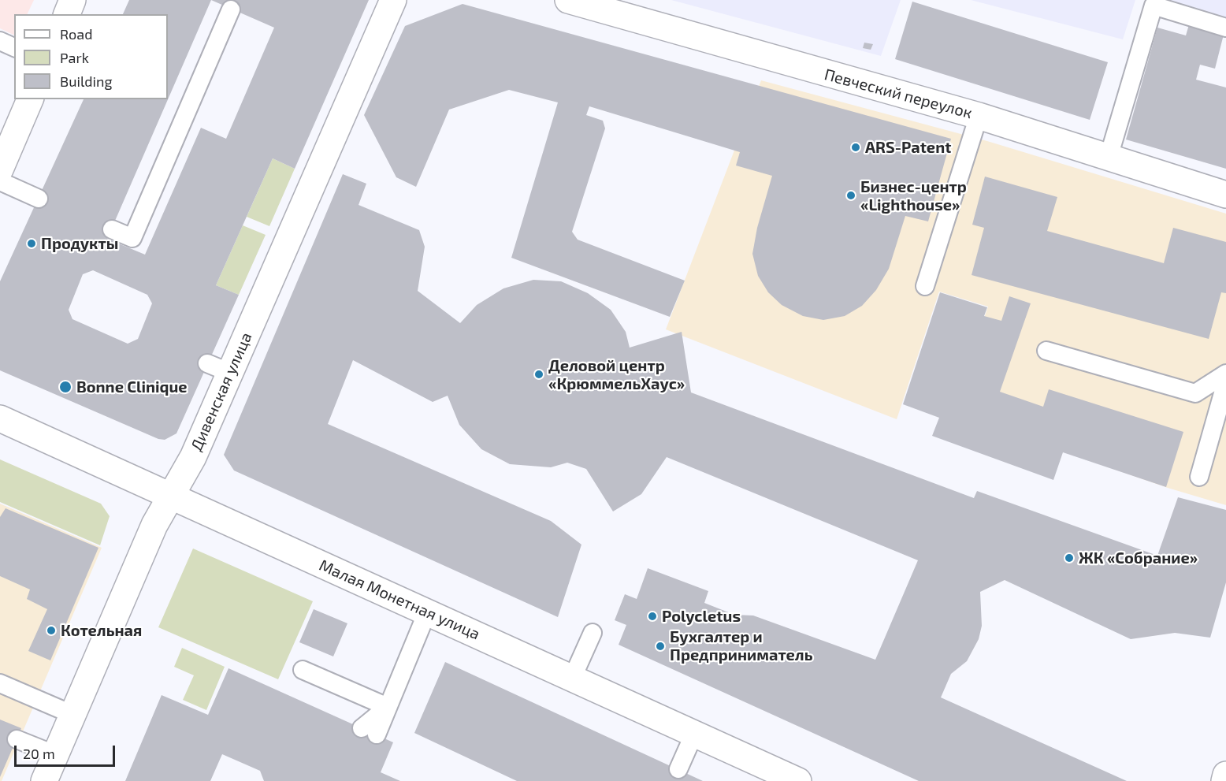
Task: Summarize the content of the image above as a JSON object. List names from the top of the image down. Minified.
{"streets":{"street":["Певческий переулок","Дивенская улица","Малая Монетная улица"]},"crossings":[["Дивенская улица","Малая Монетная улица"]],"places":["ARS-Patent","Бизнес-центр «Lighthouse»","Продукты","Деловой центр «КрюммельХаус»","Bonne Clinique","ЖК «Собрание»","Polycletus","Котельная","Бухгалтер и Предприниматель"],"legend":["Road","Park","Building"],"scale_bar":"20 m"}
